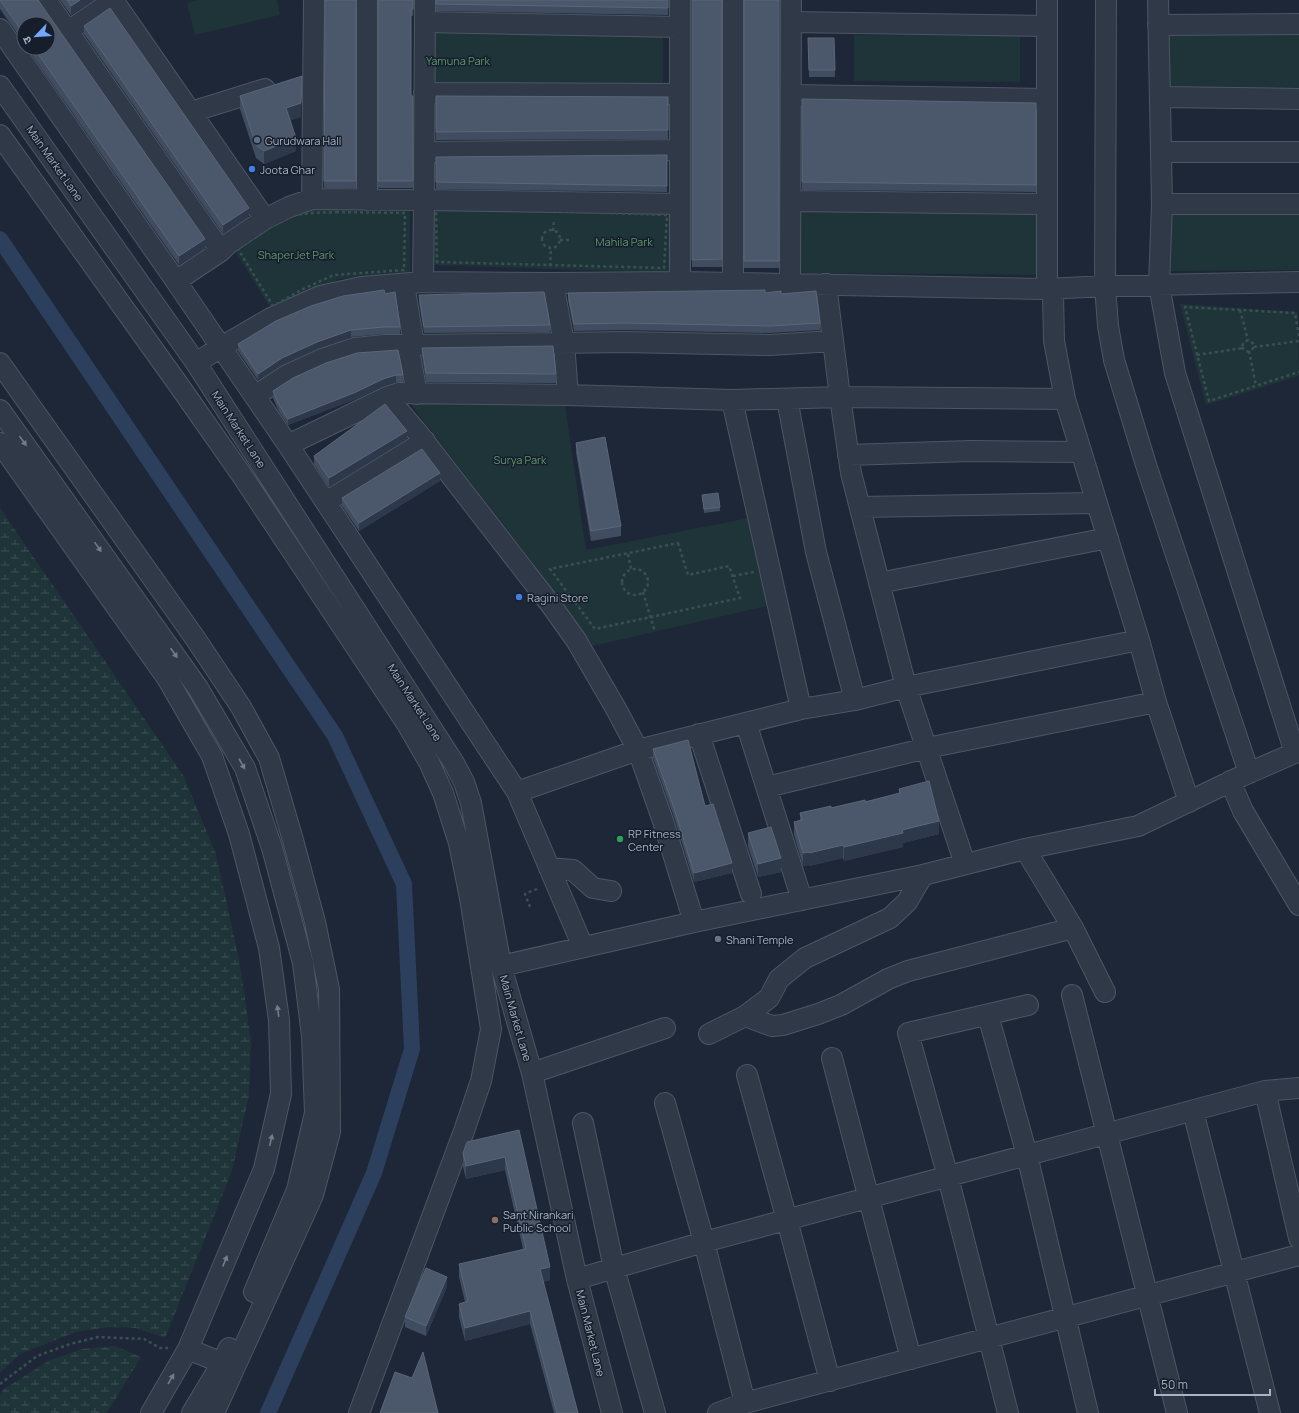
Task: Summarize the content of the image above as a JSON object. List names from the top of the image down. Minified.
{"streets":{"street":["Main Market Lane"]},"parks":["Yamuna Park","Mahila Park","ShaperJet Park","Surya Park"],"places":["Gurudwara Hall","Joota Ghar","Ragini Store","RP Fitness Center","Shani Temple","Sant Nirankari Public School"],"scale_bar":"50 m","north":"bottom left"}
